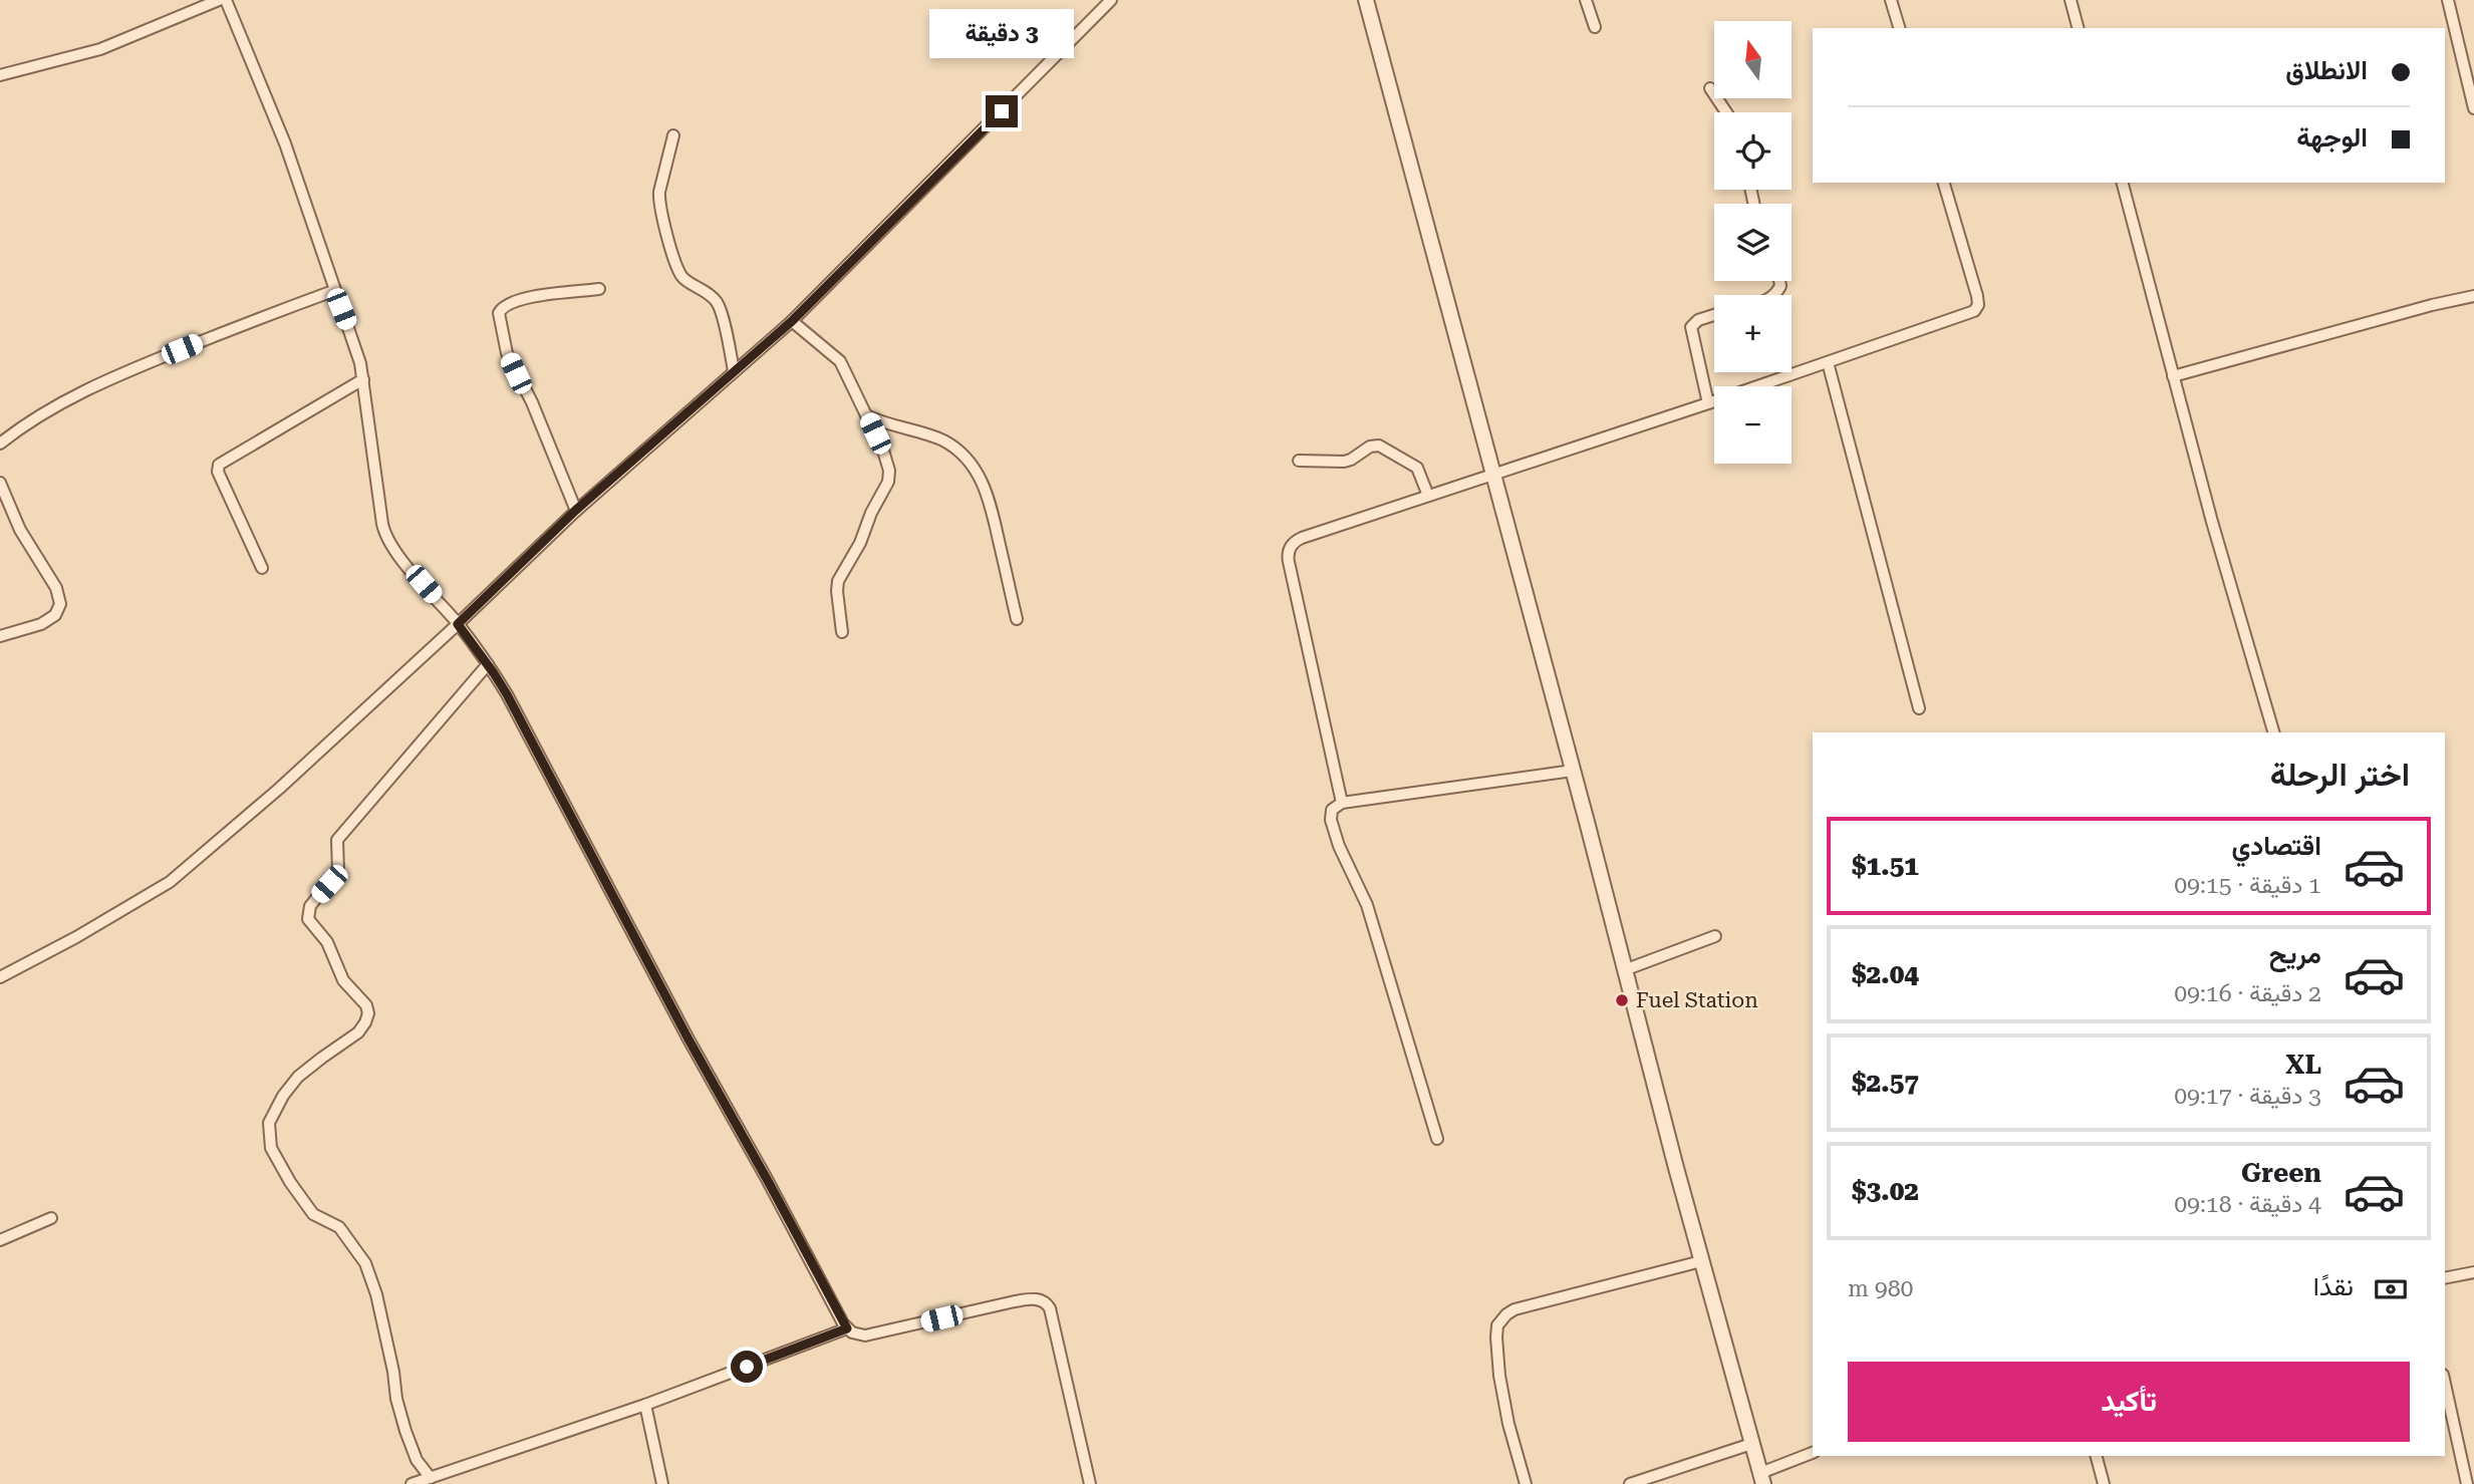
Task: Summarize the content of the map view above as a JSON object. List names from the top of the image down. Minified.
{"places":["Fuel Station"],"north":"top","page":{"bubble":"3 دقيقة","map_buttons":["+","−"],"banner":["الانطلاق","الوجهة"],"heading":"اختر الرحلة","list":[{"name":"اقتصادي","note":"1 دقيقة · 09:15","value":"$1.51"},{"name":"مريح","note":"2 دقيقة · 09:16","value":"$2.04"},{"name":"XL","note":"3 دقيقة · 09:17","value":"$2.57"},{"name":"Green","note":"4 دقيقة · 09:18","value":"$3.02"}],"pay":["نقدًا","980 m"],"buttons":"تأكيد"}}
